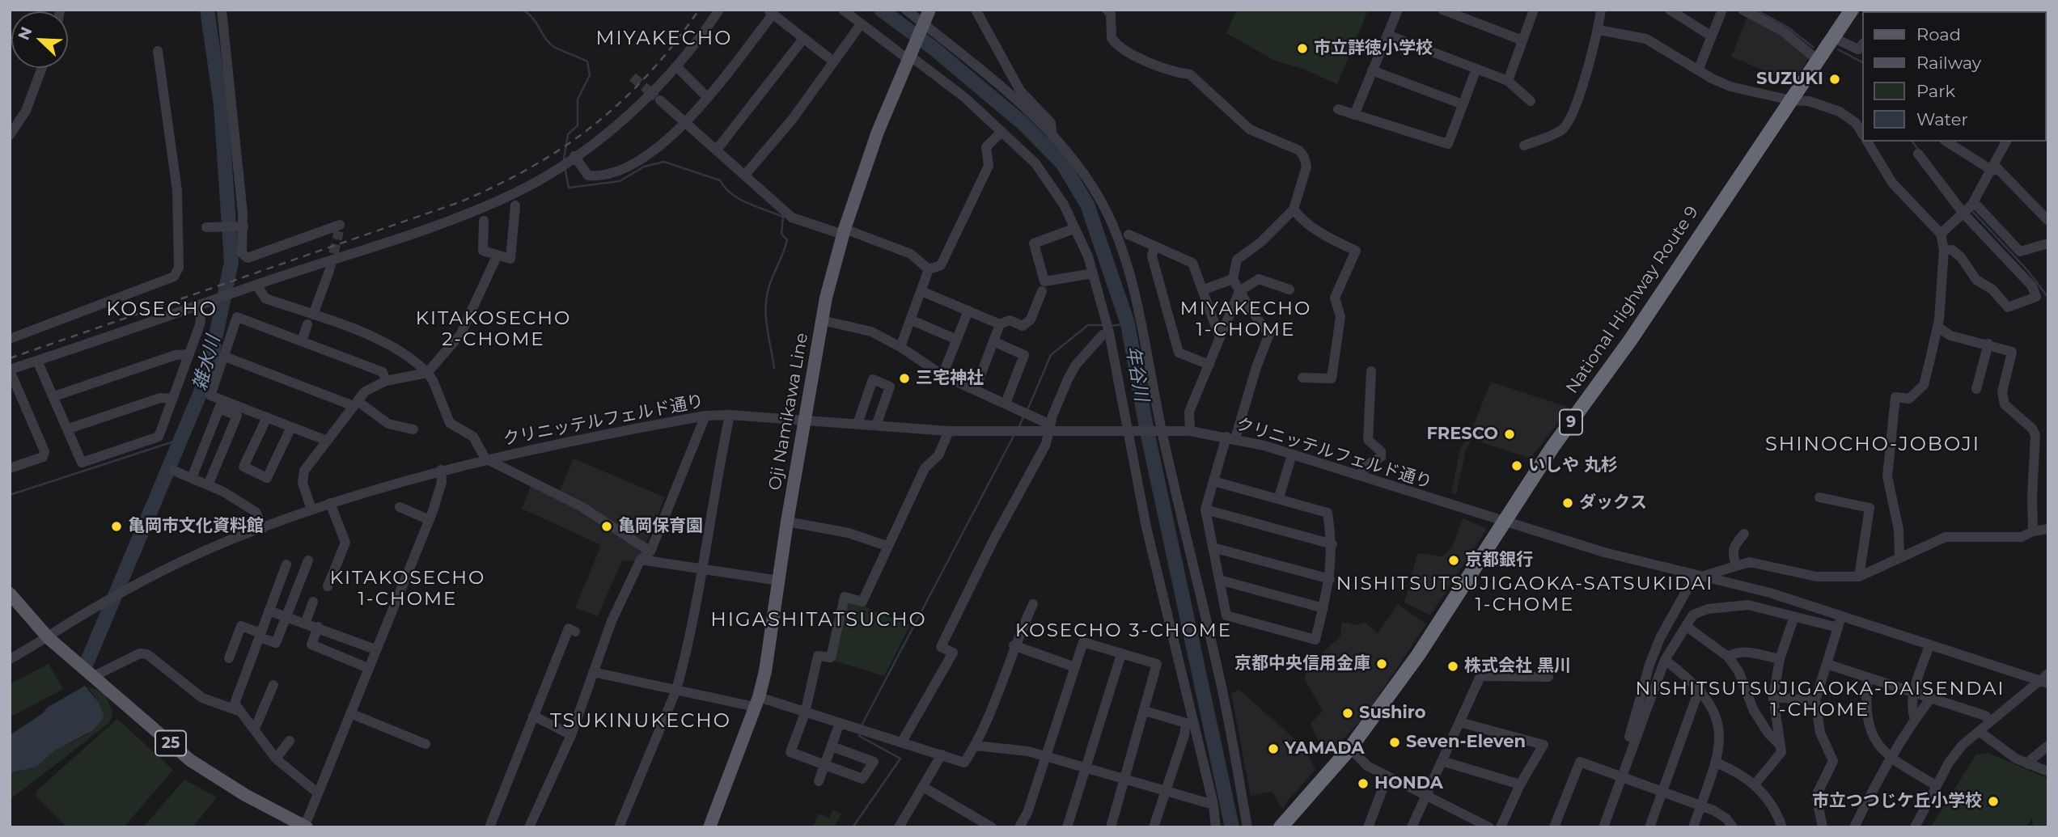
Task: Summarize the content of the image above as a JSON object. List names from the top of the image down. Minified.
{"streets":{"highway":["National Highway Route 9","9"],"main road":["Oji Namikawa Line","25"],"street":["クリニッテルフェルド通り"]},"crossings":[["National Highway Route 9","クリニッテルフェルド通り"],["Oji Namikawa Line","クリニッテルフェルド通り"],["クリニッテルフェルド通り","25"]],"districts":["MIYAKECHO","MIYAKECHO 1-CHOME","KOSECHO","KITAKOSECHO 2-CHOME","SHINOCHO-JOBOJI","KITAKOSECHO 1-CHOME","NISHITSUTSUJIGAOKA-SATSUKIDAI 1-CHOME","HIGASHITATSUCHO","KOSECHO 3-CHOME","NISHITSUTSUJIGAOKA-DAISENDAI 1-CHOME","TSUKINUKECHO"],"water":["雑水川","年谷川"],"places":["市立詳徳小学校","SUZUKI","三宅神社","FRESCO","いしや 丸杉","ダックス","亀岡市文化資料館","亀岡保育園","京都銀行","京都中央信用金庫","株式会社 黒川","Sushiro","Seven-Eleven","YAMADA","HONDA","市立つつじケ丘小学校"],"legend":["Road","Railway","Park","Water"],"north":"top left"}
